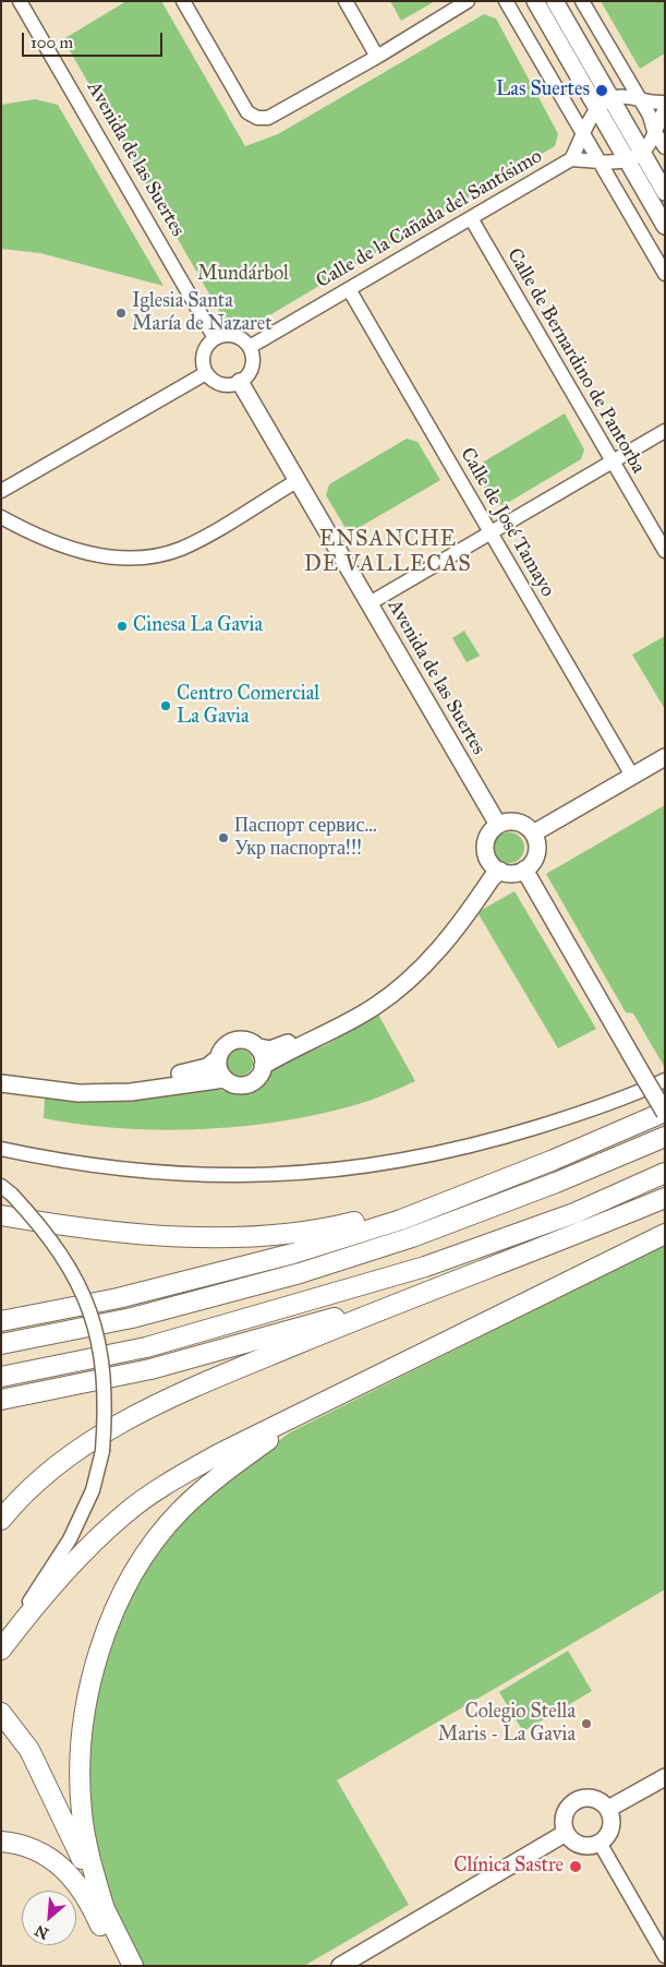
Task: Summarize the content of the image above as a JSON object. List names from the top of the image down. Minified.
{"streets":{"main road":["Avenida de las Suertes"],"street":["Calle de la Cañada del Santísimo","Calle de Bernardino de Pantorba","Calle de José Tamayo"]},"crossings":[["Avenida de las Suertes","Calle de la Cañada del Santísimo"],["Calle de la Cañada del Santísimo","Calle de Bernardino de Pantorba"],["Calle de la Cañada del Santísimo","Calle de José Tamayo"]],"districts":["ENSANCHE DE VALLECAS"],"parks":["Mundárbol"],"places":["Las Suertes","Iglesia Santa María de Nazaret","Cinesa La Gavia","Centro Comercial La Gavia","Паспорт сервис... Укр паспорта!!!","Colegio Stella Maris - La Gavia","Clínica Sastre"],"scale_bar":"100 m","north":"bottom left"}
